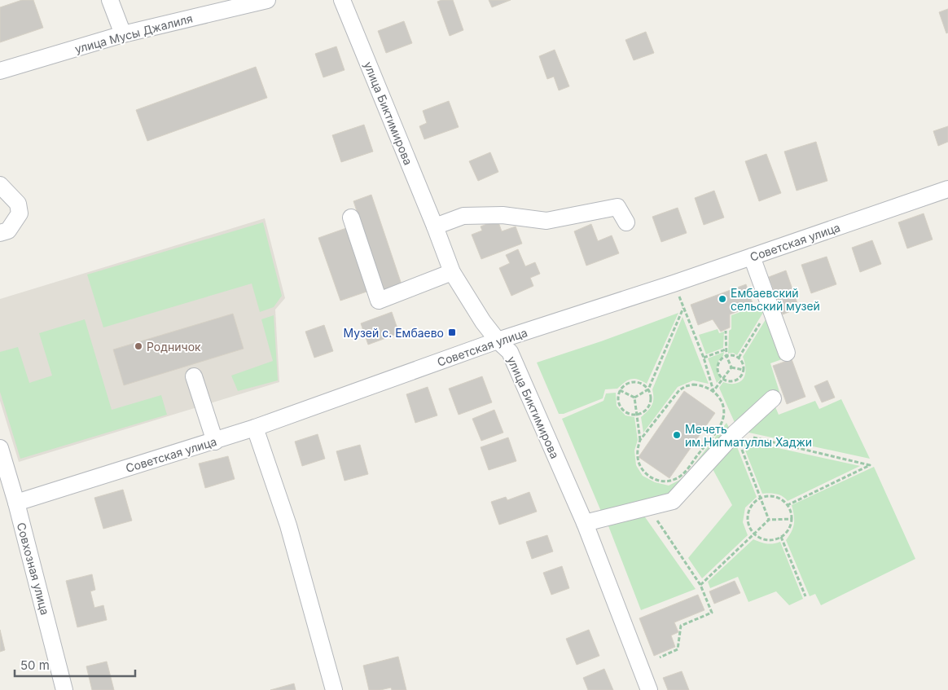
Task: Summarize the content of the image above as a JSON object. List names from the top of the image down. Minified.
{"streets":{"street":["улица Мусы Джалиля","улица Биктимирова","Советская улица","Совхозная улица"]},"crossings":[["улица Биктимирова","Советская улица"],["Советская улица","Совхозная улица"]],"places":{"other":["Ембаевский сельский музей","Родничок","Мечеть им.Нигматуллы Хаджи"],"transit":["Музей с. Ембаево"]},"scale_bar":"50 m"}
